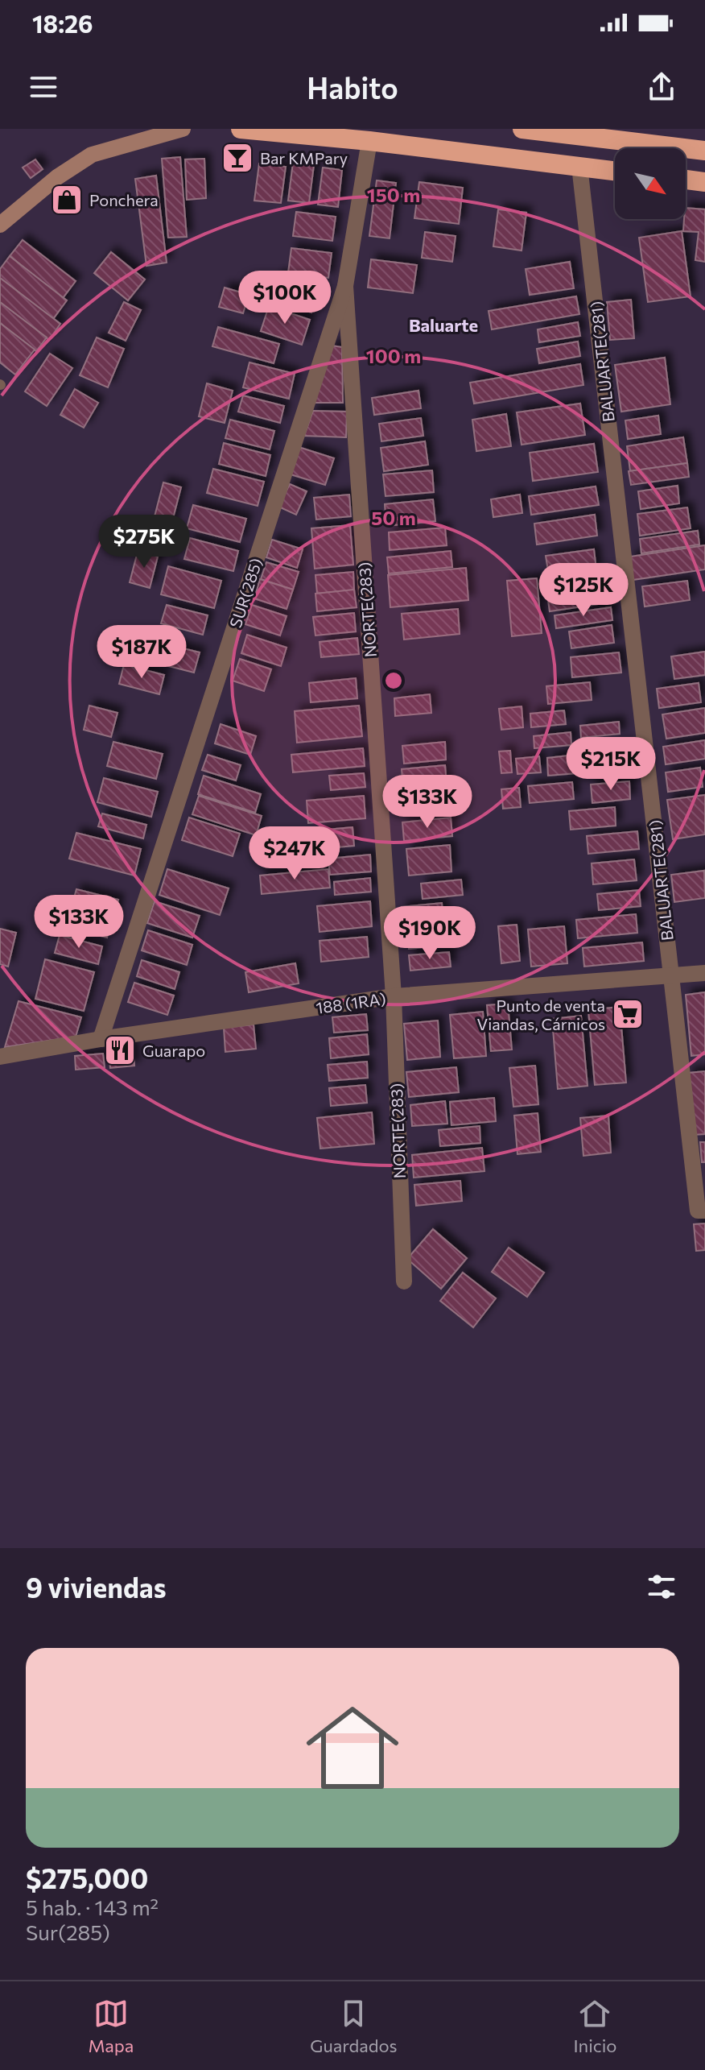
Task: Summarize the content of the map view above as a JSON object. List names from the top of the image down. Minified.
{"streets":{"street":["BALUARTE(281)","SUR(285)","NORTE(283)","188 (1RA)"]},"crossings":[["BALUARTE(281)","188 (1RA)"],["SUR(285)","NORTE(283)"],["SUR(285)","188 (1RA)"],["NORTE(283)","188 (1RA)"]],"districts":["Baluarte"],"places":{"bar":["Bar KMPary"],"shop":["Ponchera"],"supermarket":["Punto de venta Viandas, Cárnicos"],"restaurant":["Guarapo"]},"north":"bottom right","page":{"status":"18:26","header":"Habito","price":["$100K","$275K","$125K","$187K","$215K","$133K","$247K","$133K","$190K"],"heading":"9 viviendas","list":[{"name":"$275,000","note":"5 hab. · 143 m² · Sur(285)"}],"tabs":["Mapa","Guardados","Inicio"]},"rings":["150 m","100 m","50 m"]}
